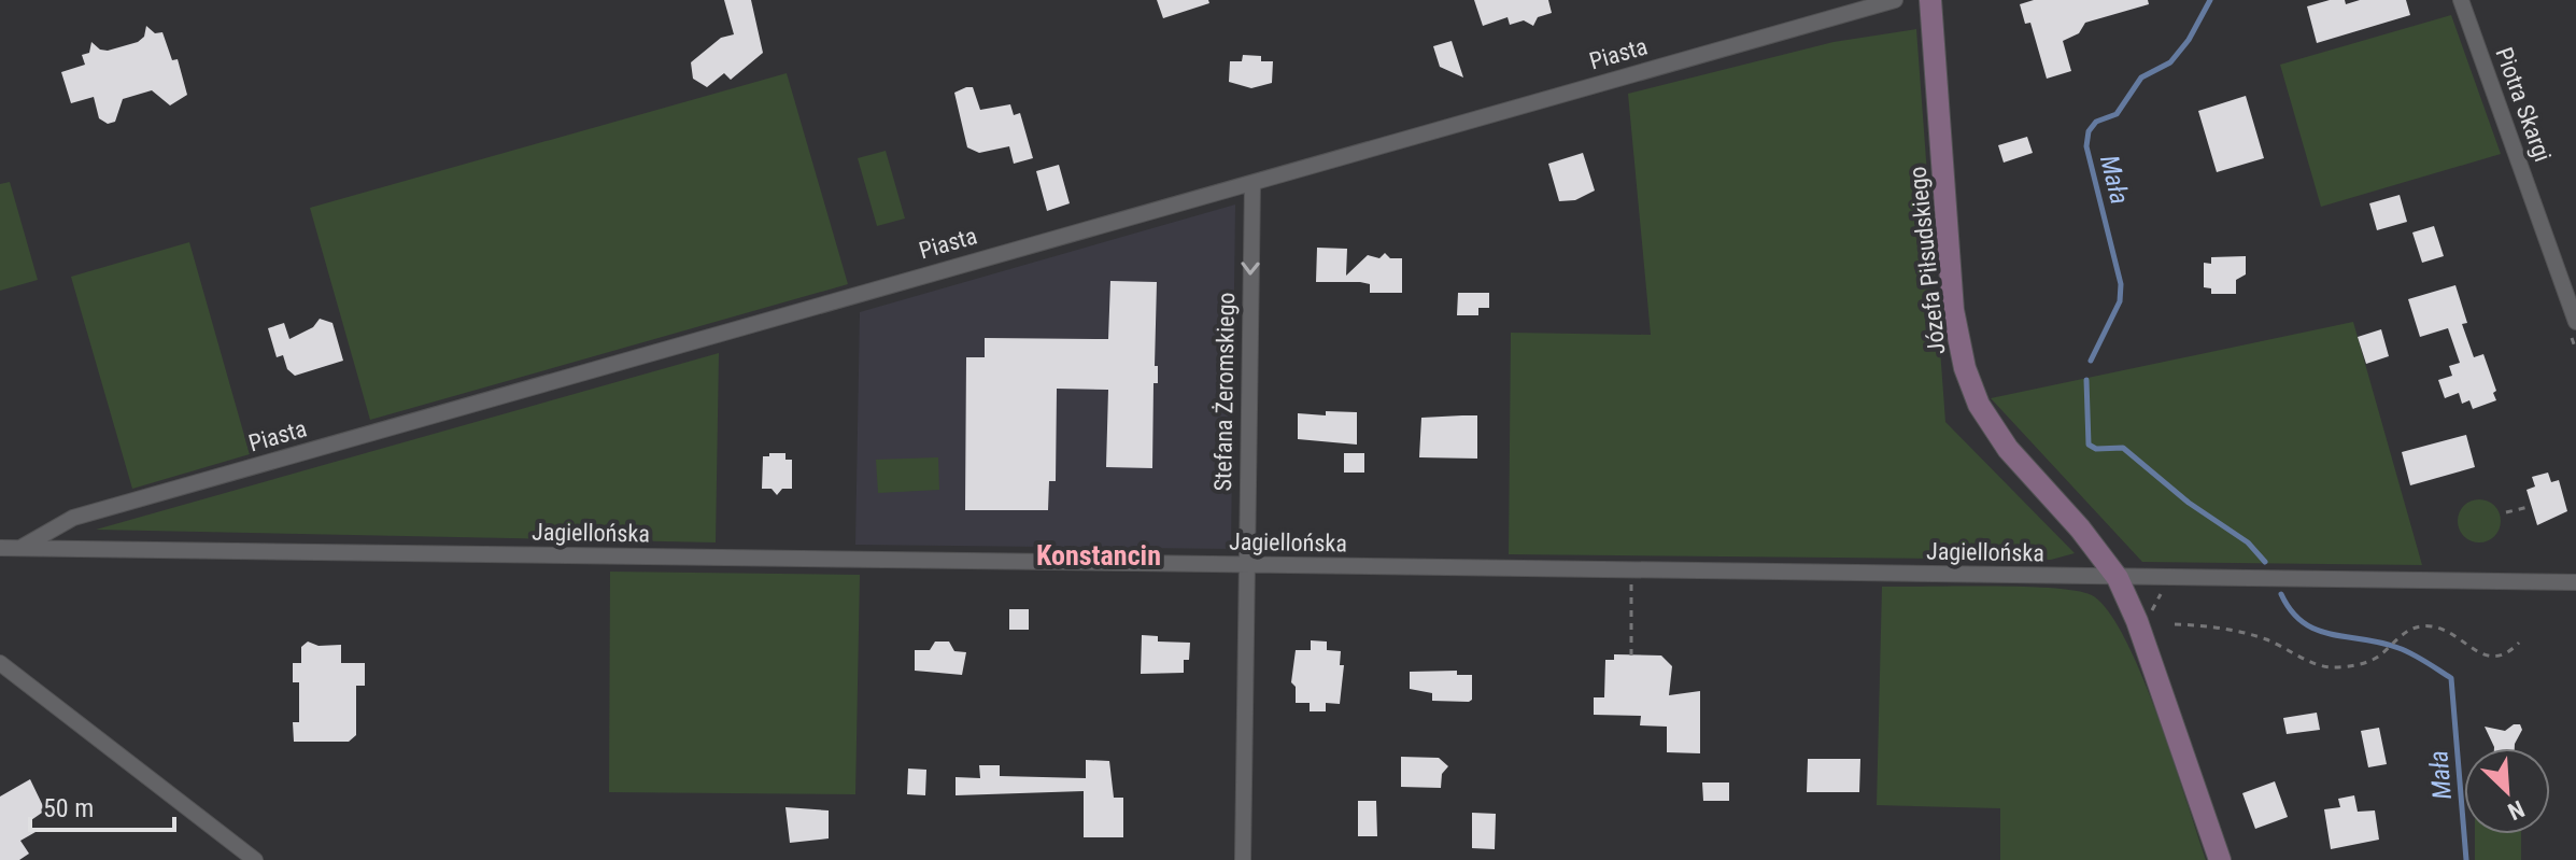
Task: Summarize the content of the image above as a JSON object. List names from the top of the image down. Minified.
{"streets":{"street":["Piasta","Piotra Skargi","Józefa Piłsudskiego","Stefana Żeromskiego","Jagiellońska"]},"crossings":[["Piasta","Stefana Żeromskiego"],["Piasta","Jagiellońska"],["Józefa Piłsudskiego","Jagiellońska"],["Stefana Żeromskiego","Jagiellońska"]],"one_way":["Stefana Żeromskiego"],"districts":["Konstancin"],"water":["Mała"],"scale_bar":"50 m","north":"bottom right"}
